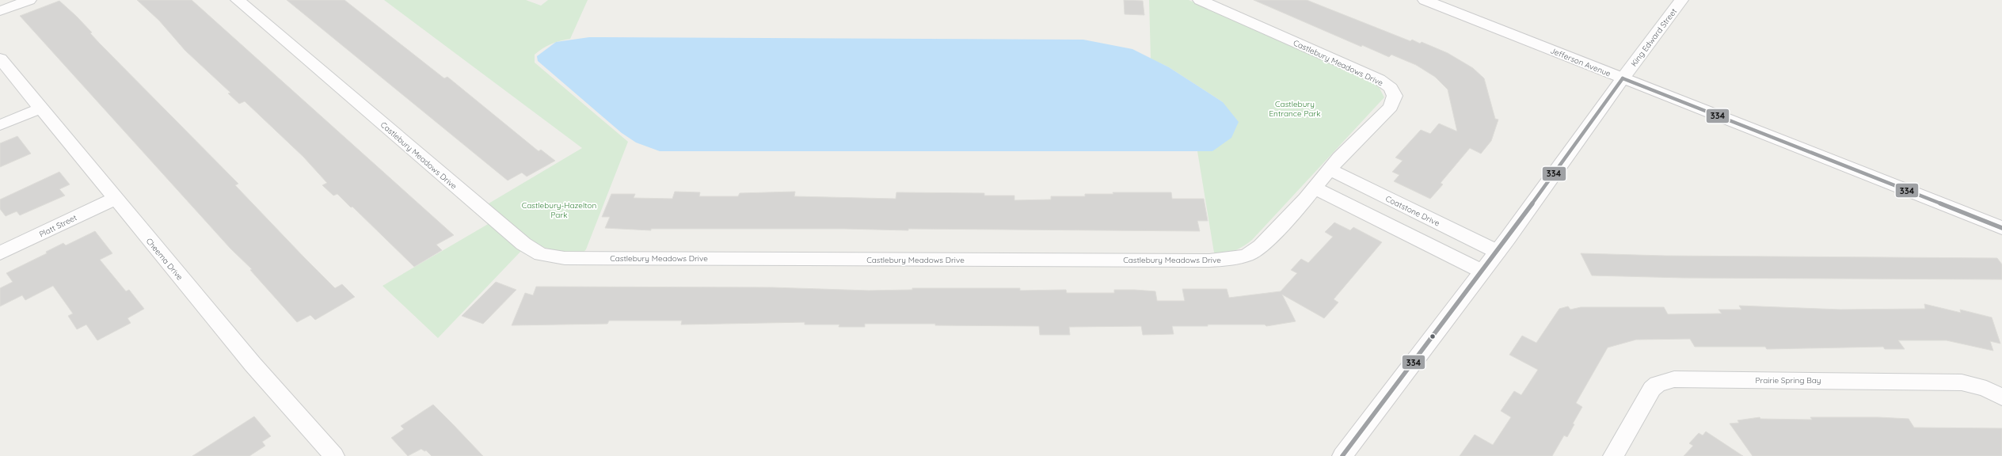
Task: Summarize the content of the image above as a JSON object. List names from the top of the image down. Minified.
{"streets":{"street":["King Edward Street","Jefferson Avenue","Castlebury Meadows Drive","Coatstone Drive","Platt Street","Cheema Drive","Prairie Spring Bay"]},"crossings":[["King Edward Street","Jefferson Avenue"],["King Edward Street","Coatstone Drive"],["Castlebury Meadows Drive","Coatstone Drive"],["Platt Street","Cheema Drive"]],"parks":["Castlebury Entrance Park","Castlebury-Hazelton Park"],"lines":["transit line 334"]}
